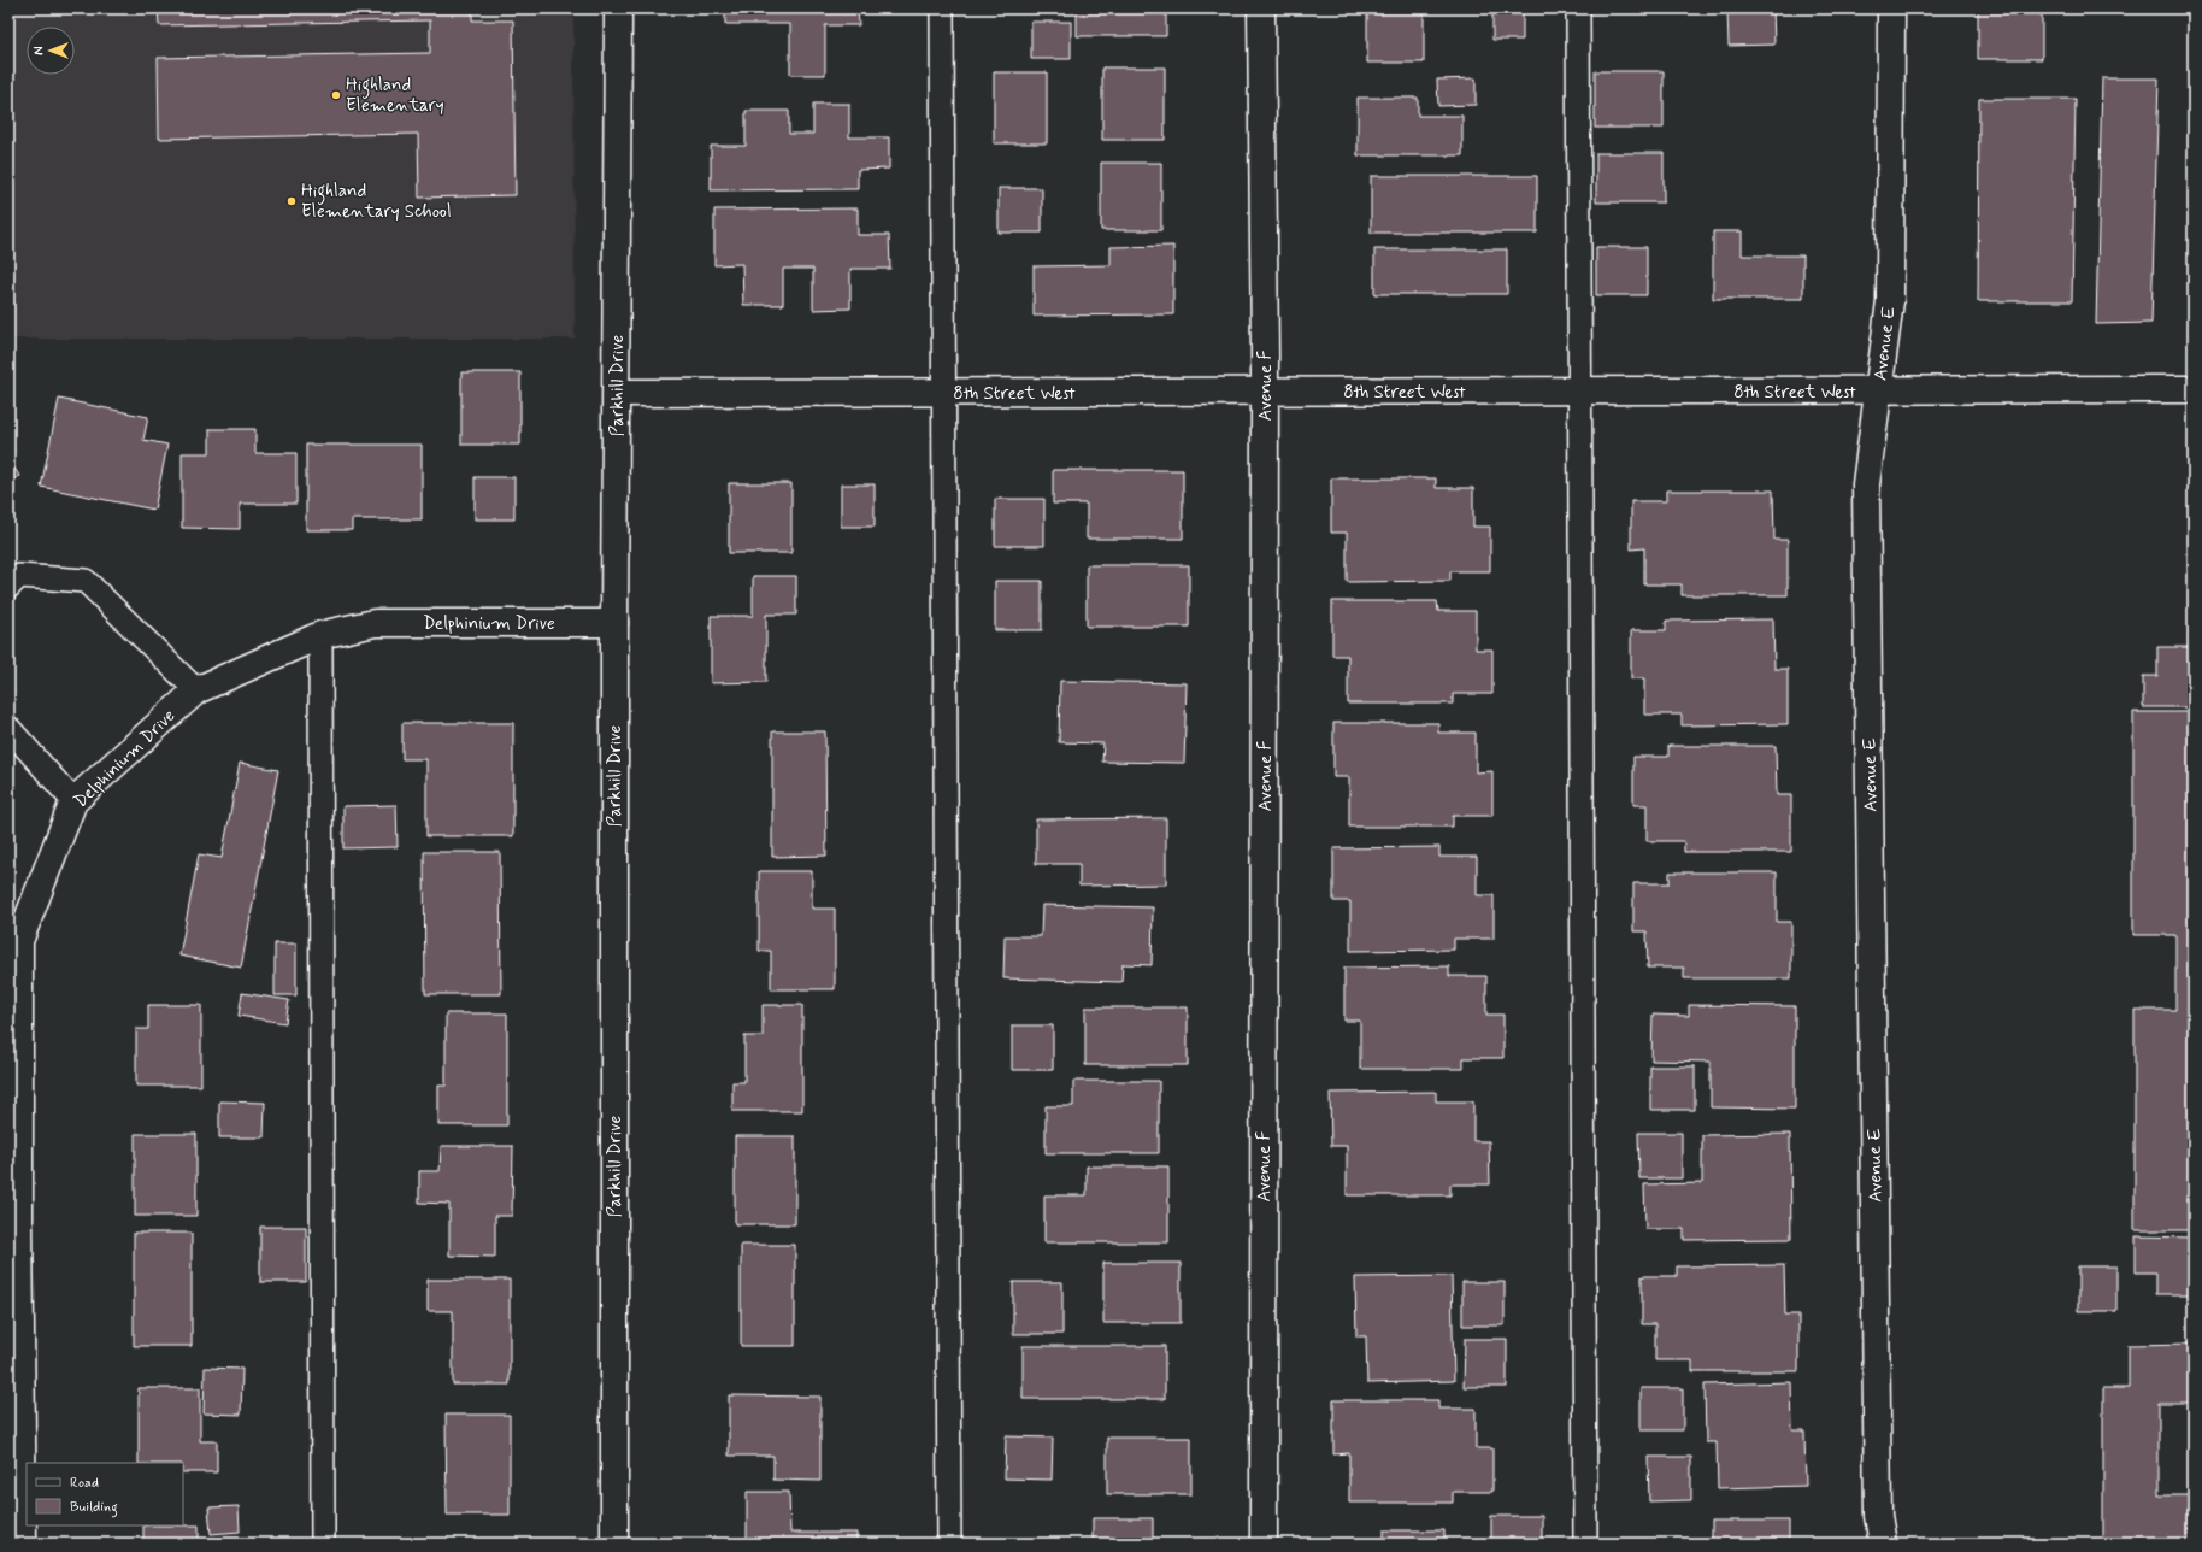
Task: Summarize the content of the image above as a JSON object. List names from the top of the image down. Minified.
{"streets":{"street":["Avenue E","Parkhill Drive","Avenue F","8th Street West","Delphinium Drive"]},"crossings":[["Avenue E","8th Street West"],["Parkhill Drive","8th Street West"],["Parkhill Drive","Delphinium Drive"],["Avenue F","8th Street West"]],"places":["Highland Elementary","Highland Elementary School"],"legend":["Road","Building"],"north":"left"}
